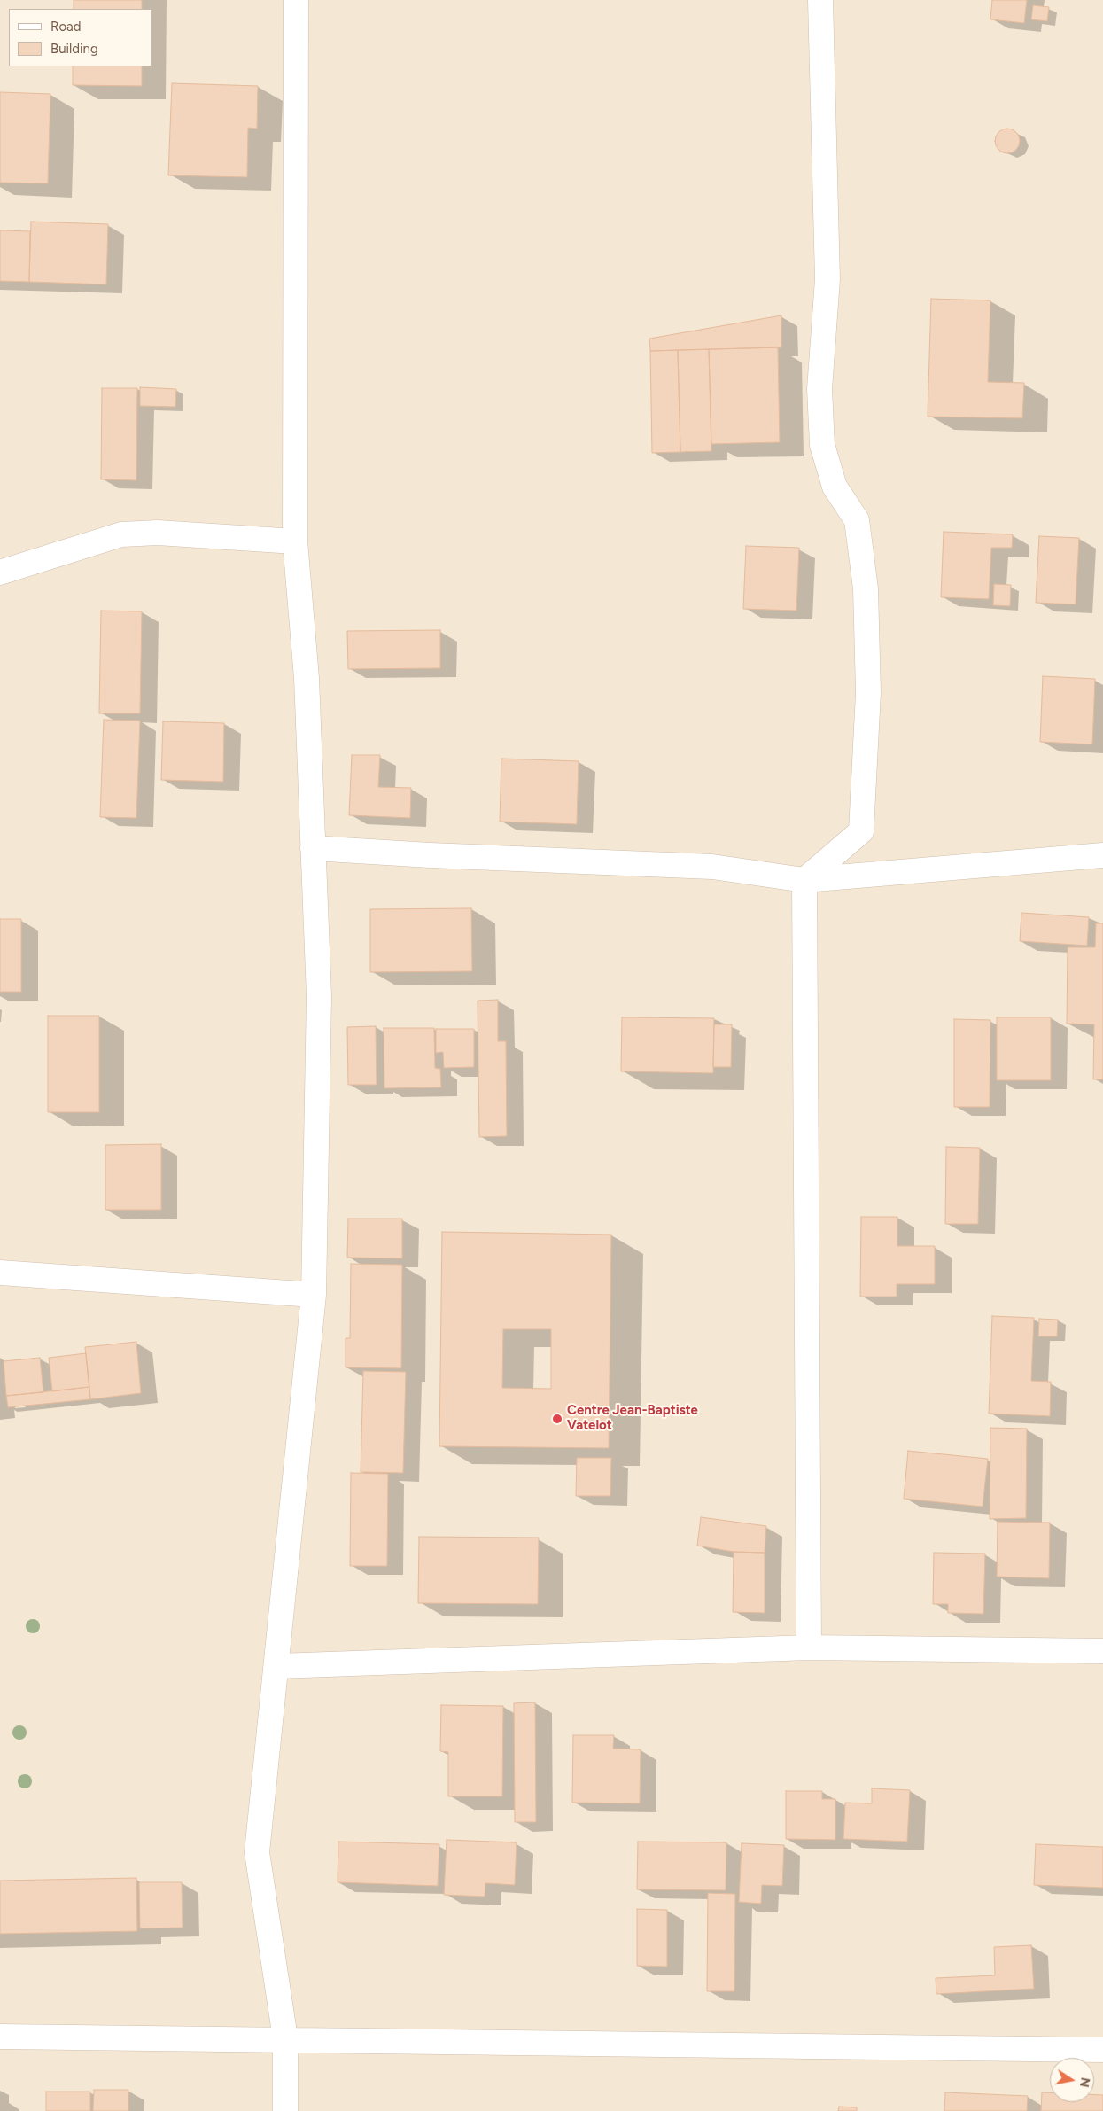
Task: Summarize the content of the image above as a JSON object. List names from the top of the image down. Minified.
{"places":["Centre Jean-Baptiste Vatelot"],"legend":["Road","Building"],"north":"right"}
